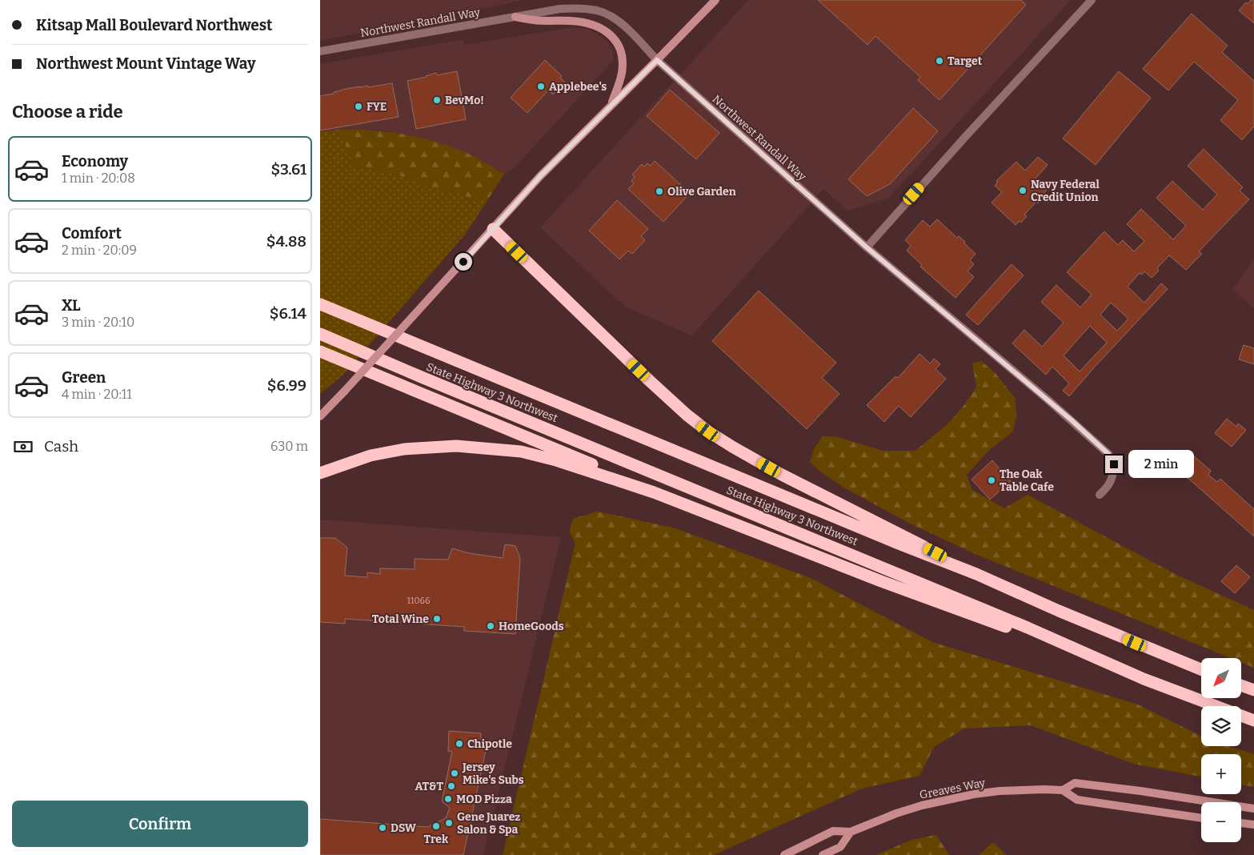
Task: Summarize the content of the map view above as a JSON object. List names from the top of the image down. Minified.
{"streets":{"highway":["State Highway 3 Northwest"],"main road":["Greaves Way"],"street":["Northwest Randall Way"]},"places":["Target","Applebee's","BevMo!","FYE","Navy Federal Credit Union","Olive Garden","The Oak Table Cafe","Total Wine","HomeGoods","Chipotle","Jersey Mike's Subs","AT&T","MOD Pizza","Gene Juarez Salon & Spa","Trek","DSW"],"house_numbers":["11066"],"north":"bottom left","page":{"banner":["Kitsap Mall Boulevard Northwest","Northwest Mount Vintage Way"],"heading":"Choose a ride","list":[{"name":"Economy","note":"1 min · 20:08","value":"$3.61"},{"name":"Comfort","note":"2 min · 20:09","value":"$4.88"},{"name":"XL","note":"3 min · 20:10","value":"$6.14"},{"name":"Green","note":"4 min · 20:11","value":"$6.99"}],"pay":["Cash","630 m"],"bubble":"2 min","map_buttons":["+","−"],"buttons":"Confirm"}}
